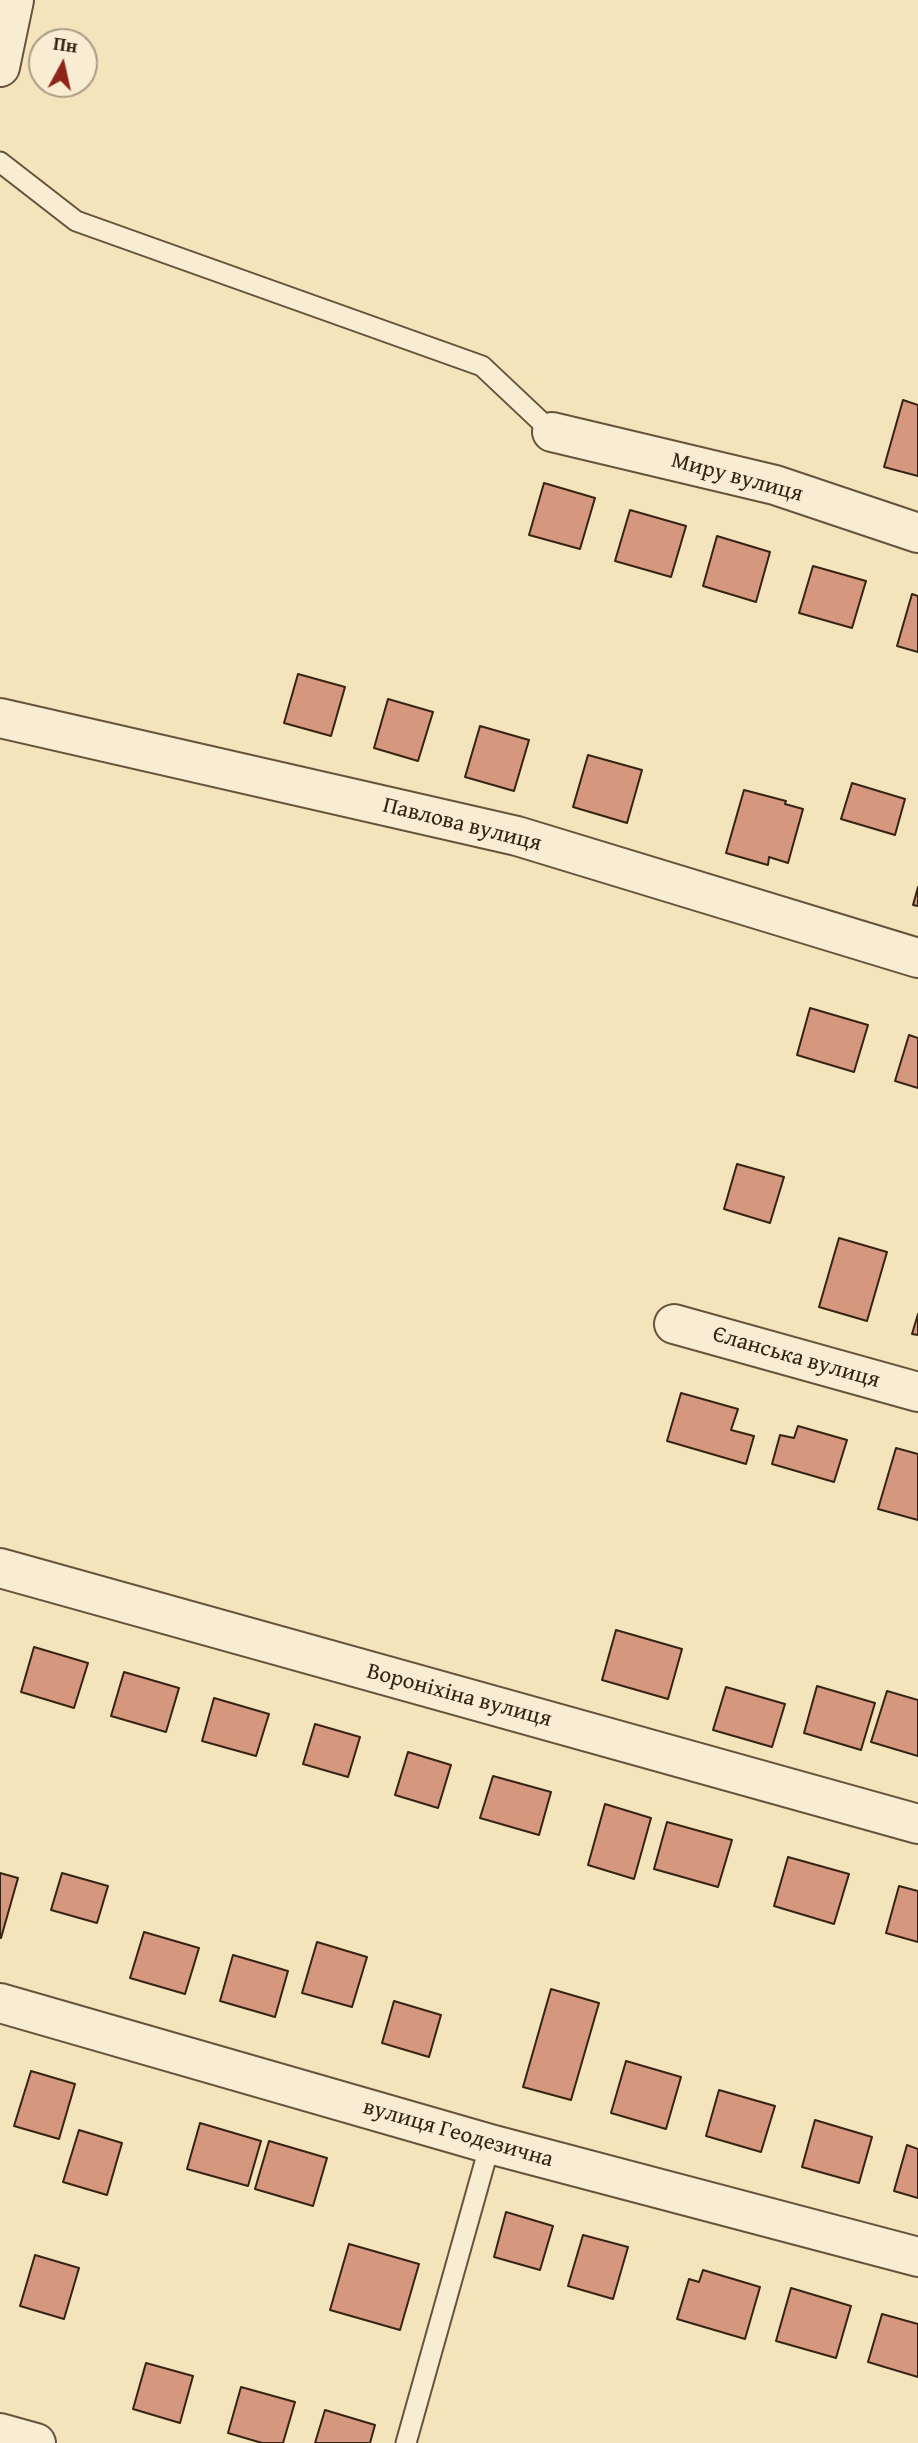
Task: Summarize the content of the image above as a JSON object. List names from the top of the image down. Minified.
{"streets":{"street":["Миру вулиця","Павлова вулиця","Єланська вулиця","Вороніхіна вулиця","вулиця Геодезична"]},"north":"top"}
